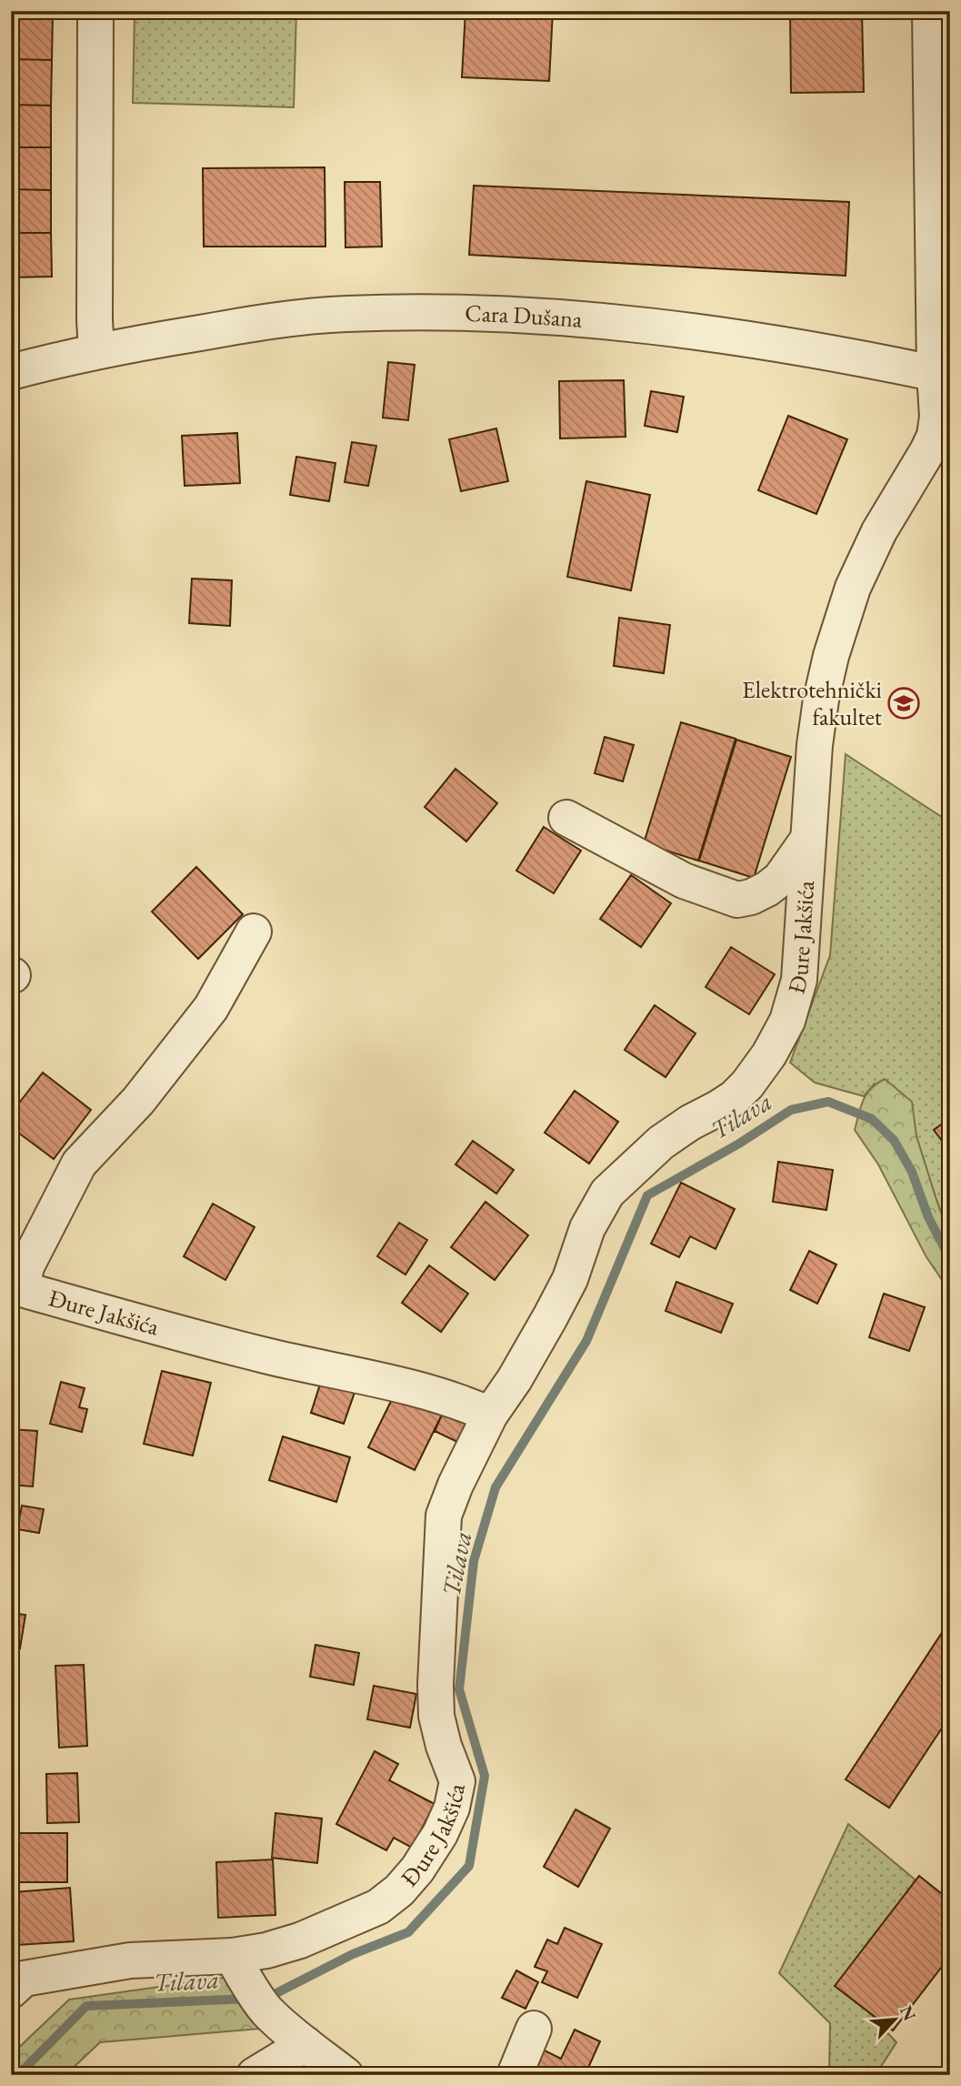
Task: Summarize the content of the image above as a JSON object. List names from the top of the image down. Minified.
{"streets":{"street":["Cara Dušana","Đure Jakšića"]},"crossings":[["Cara Dušana","Đure Jakšića"]],"water":["Tilava"],"places":{"school or university":["Elektrotehnički fakultet"]},"north":"top right"}
